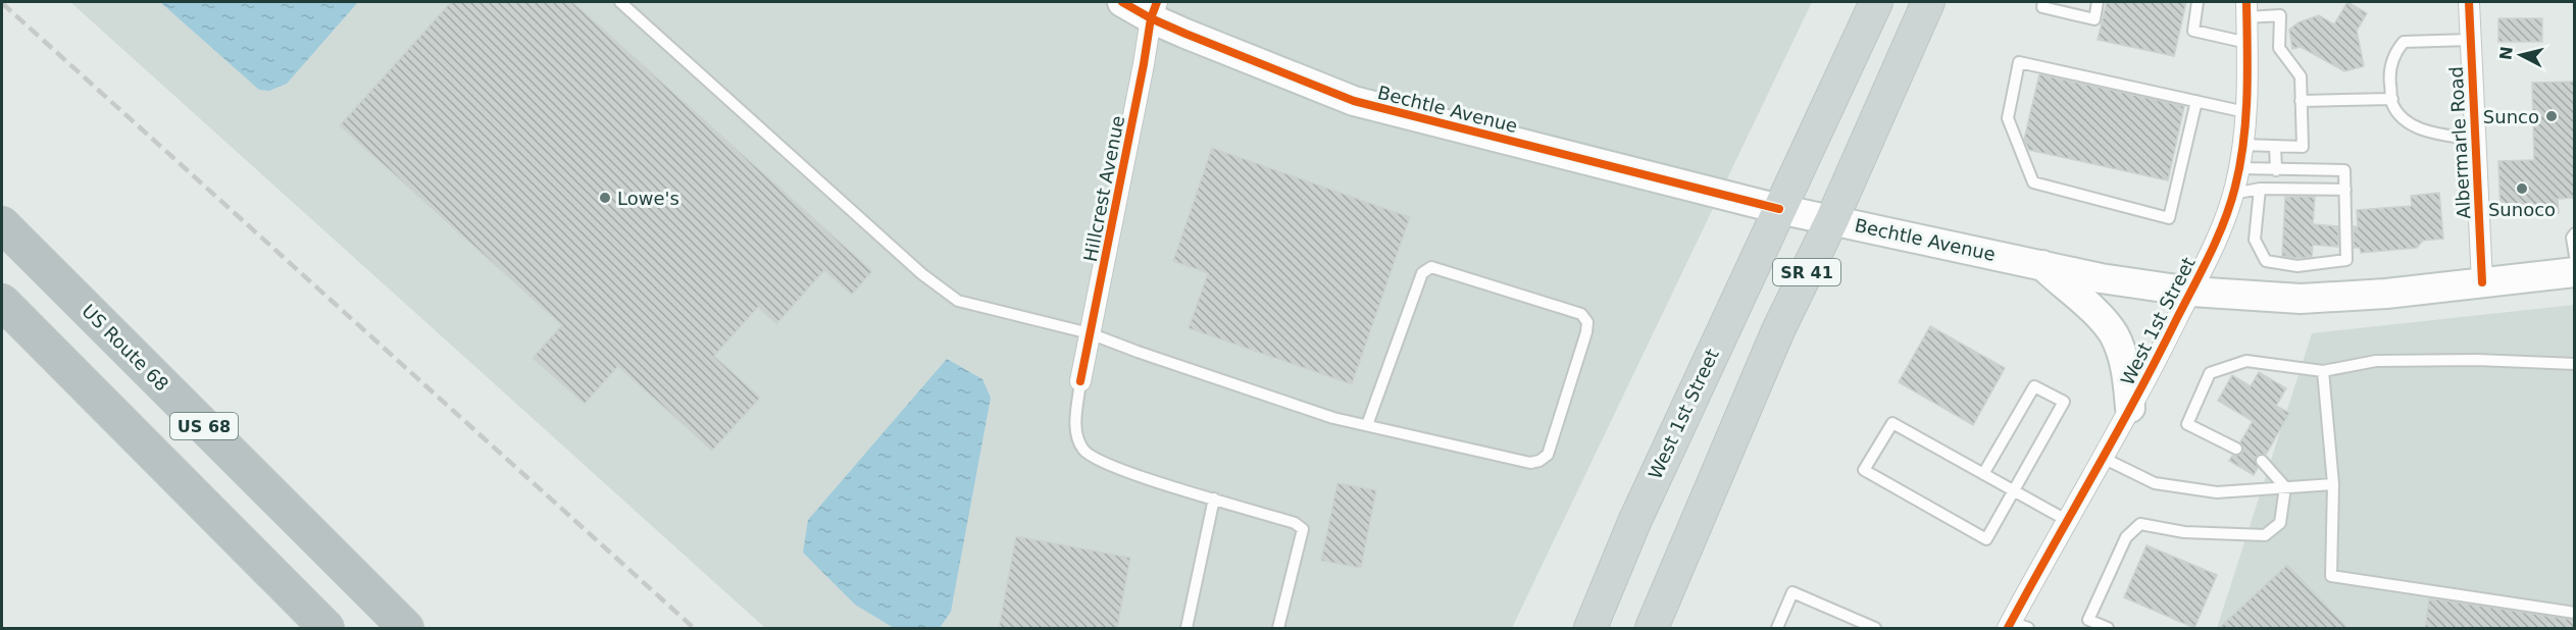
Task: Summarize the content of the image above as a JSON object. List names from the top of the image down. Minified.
{"streets":{"highway":["US Route 68","US 68"],"main road":["Bechtle Avenue","SR 41","West 1st Street"],"street":["Albermarle Road","Hillcrest Avenue"]},"crossings":[["Bechtle Avenue","Albermarle Road"],["Bechtle Avenue","Hillcrest Avenue"],["Bechtle Avenue","SR 41"],["Bechtle Avenue","West 1st Street"]],"places":["Sunco","Sunoco","Lowe's"],"north":"left"}
